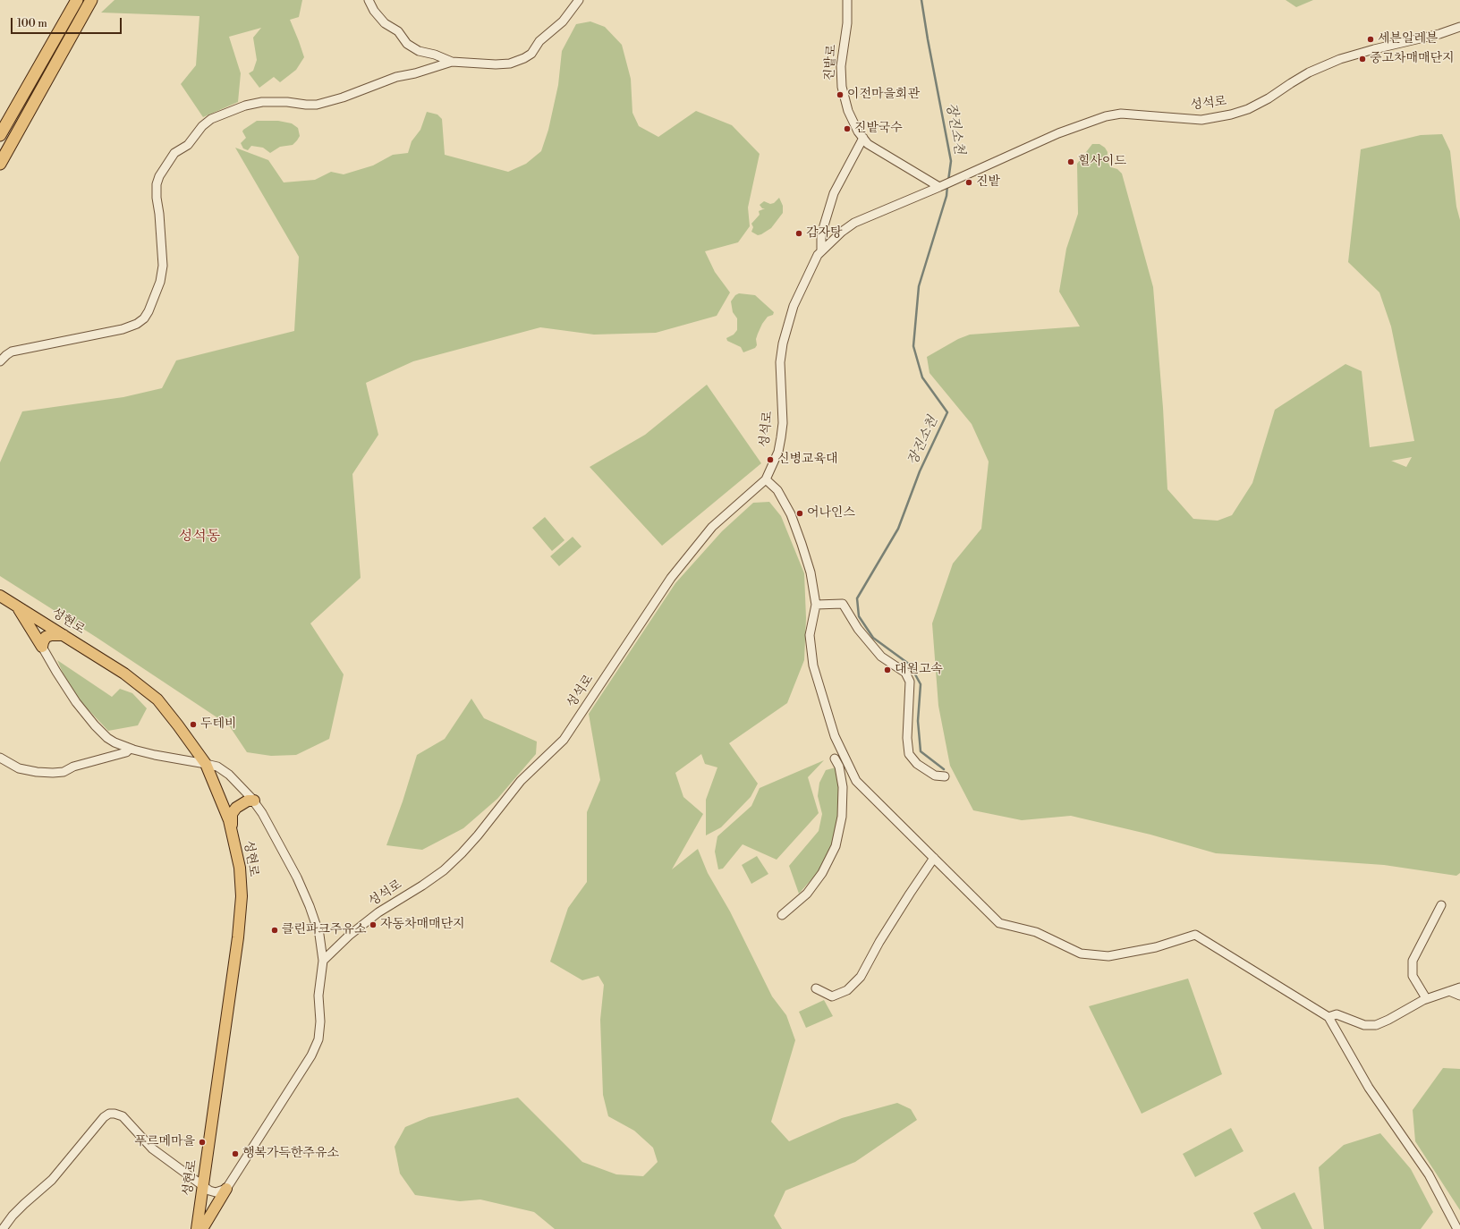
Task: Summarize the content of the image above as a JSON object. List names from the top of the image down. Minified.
{"streets":{"main road":["성현로"],"street":["진밭로","성석로"]},"crossings":[["진밭로","성석로"]],"districts":["성석동"],"water":["장진소천"],"places":["세븐일레븐","중고차매매단지","이전마을회관","진밭국수","힐사이드","진밭","감자탕","신병교육대","어나인스","대원고속","두테비","자동차매매단지","클린파크주유소","푸르메마을","행복가득한주유소"],"scale_bar":"100 m"}
